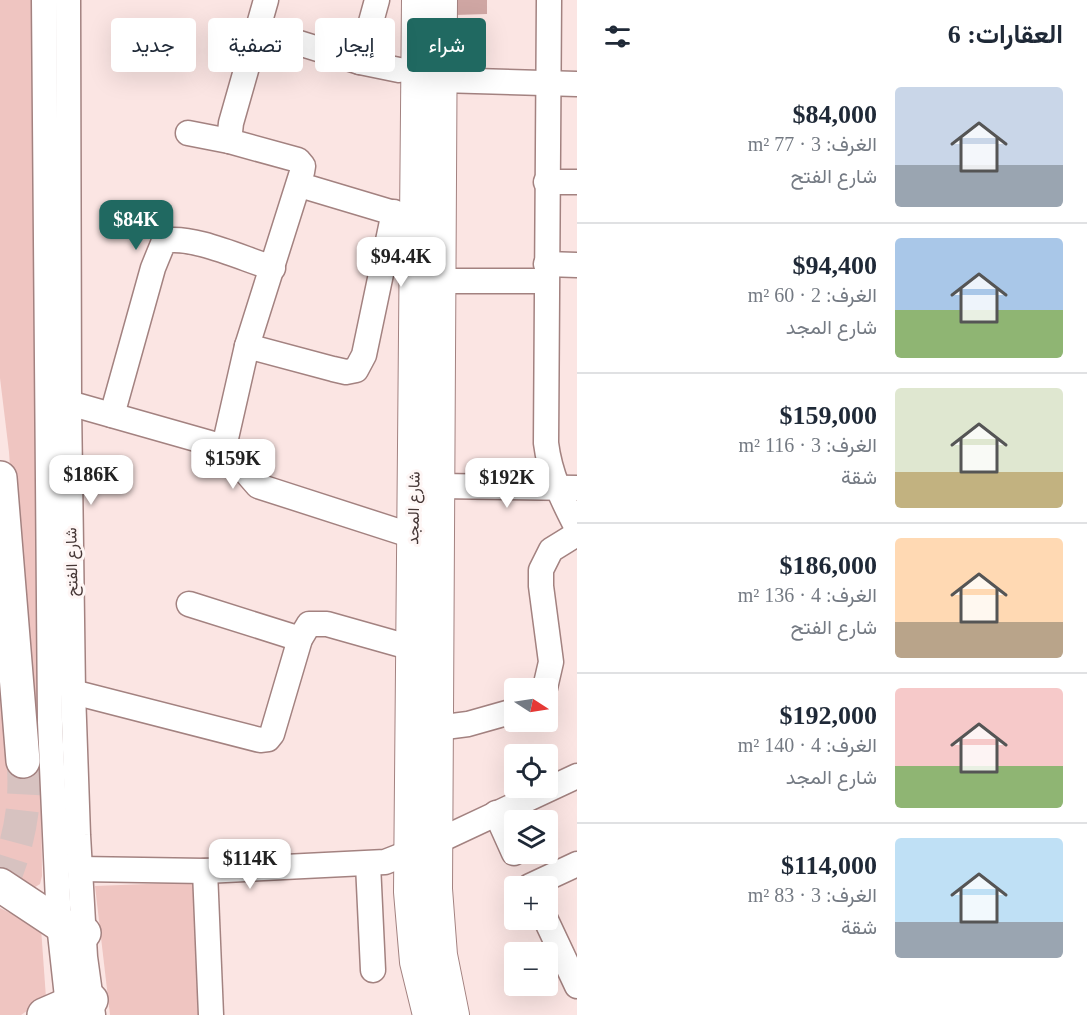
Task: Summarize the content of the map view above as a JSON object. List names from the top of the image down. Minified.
{"streets":{"main road":["شارع المجد"],"street":["شارع الفتح"]},"north":"right","page":{"heading":"العقارات: 6","chip":["شراء","إيجار","تصفية","جديد"],"list":[{"name":"$84,000","note":"الغرف: 3 · 77 m² · شارع الفتح"},{"name":"$94,400","note":"الغرف: 2 · 60 m² · شارع المجد"},{"name":"$159,000","note":"الغرف: 3 · 116 m² · شقة"},{"name":"$186,000","note":"الغرف: 4 · 136 m² · شارع الفتح"},{"name":"$192,000","note":"الغرف: 4 · 140 m² · شارع المجد"},{"name":"$114,000","note":"الغرف: 3 · 83 m² · شقة"}],"price":["$84K","$94.4K","$159K","$186K","$192K","$114K"],"map_buttons":["+","−"]}}
